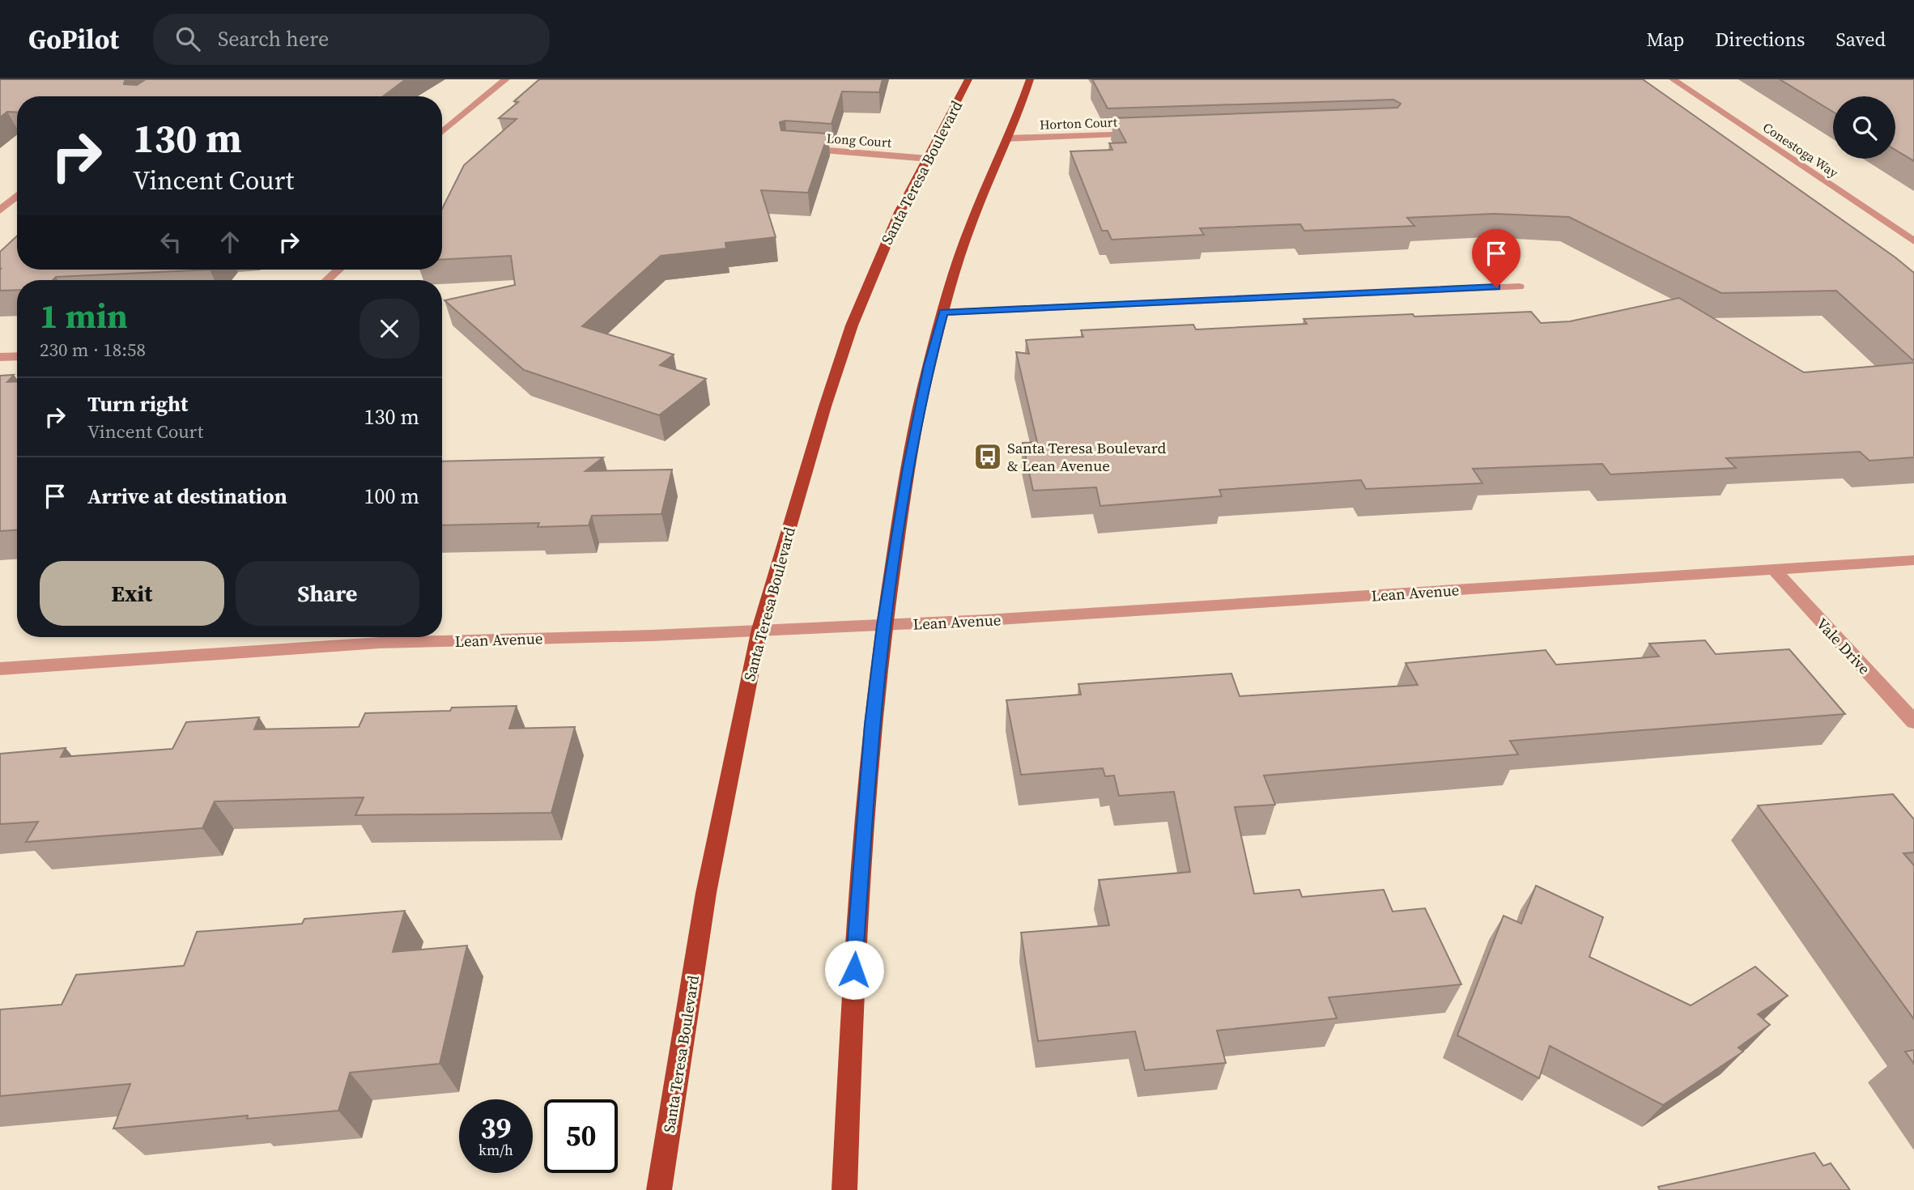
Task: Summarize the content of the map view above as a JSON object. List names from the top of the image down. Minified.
{"streets":{"main road":["Santa Teresa Boulevard"],"street":["Horton Court","Long Court","Conestoga Way","Lean Avenue","Vale Drive"]},"crossings":[["Long Court","Santa Teresa Boulevard"],["Santa Teresa Boulevard","Lean Avenue"],["Lean Avenue","Vale Drive"]],"places":{"bus stop":["Santa Teresa Boulevard & Lean Avenue"]},"page":{"header":"GoPilot","search":"Search here","nav":["Map","Directions","Saved"],"turn":["130 m","Vincent Court"],"heading":["1 min","230 m · 18:58"],"list":[{"name":"Turn right","note":"Vincent Court","value":"130 m"},{"name":"Arrive at destination","value":"100 m"}],"buttons":["Exit","Share"],"speed":"39 km/h","limit":"50"}}
